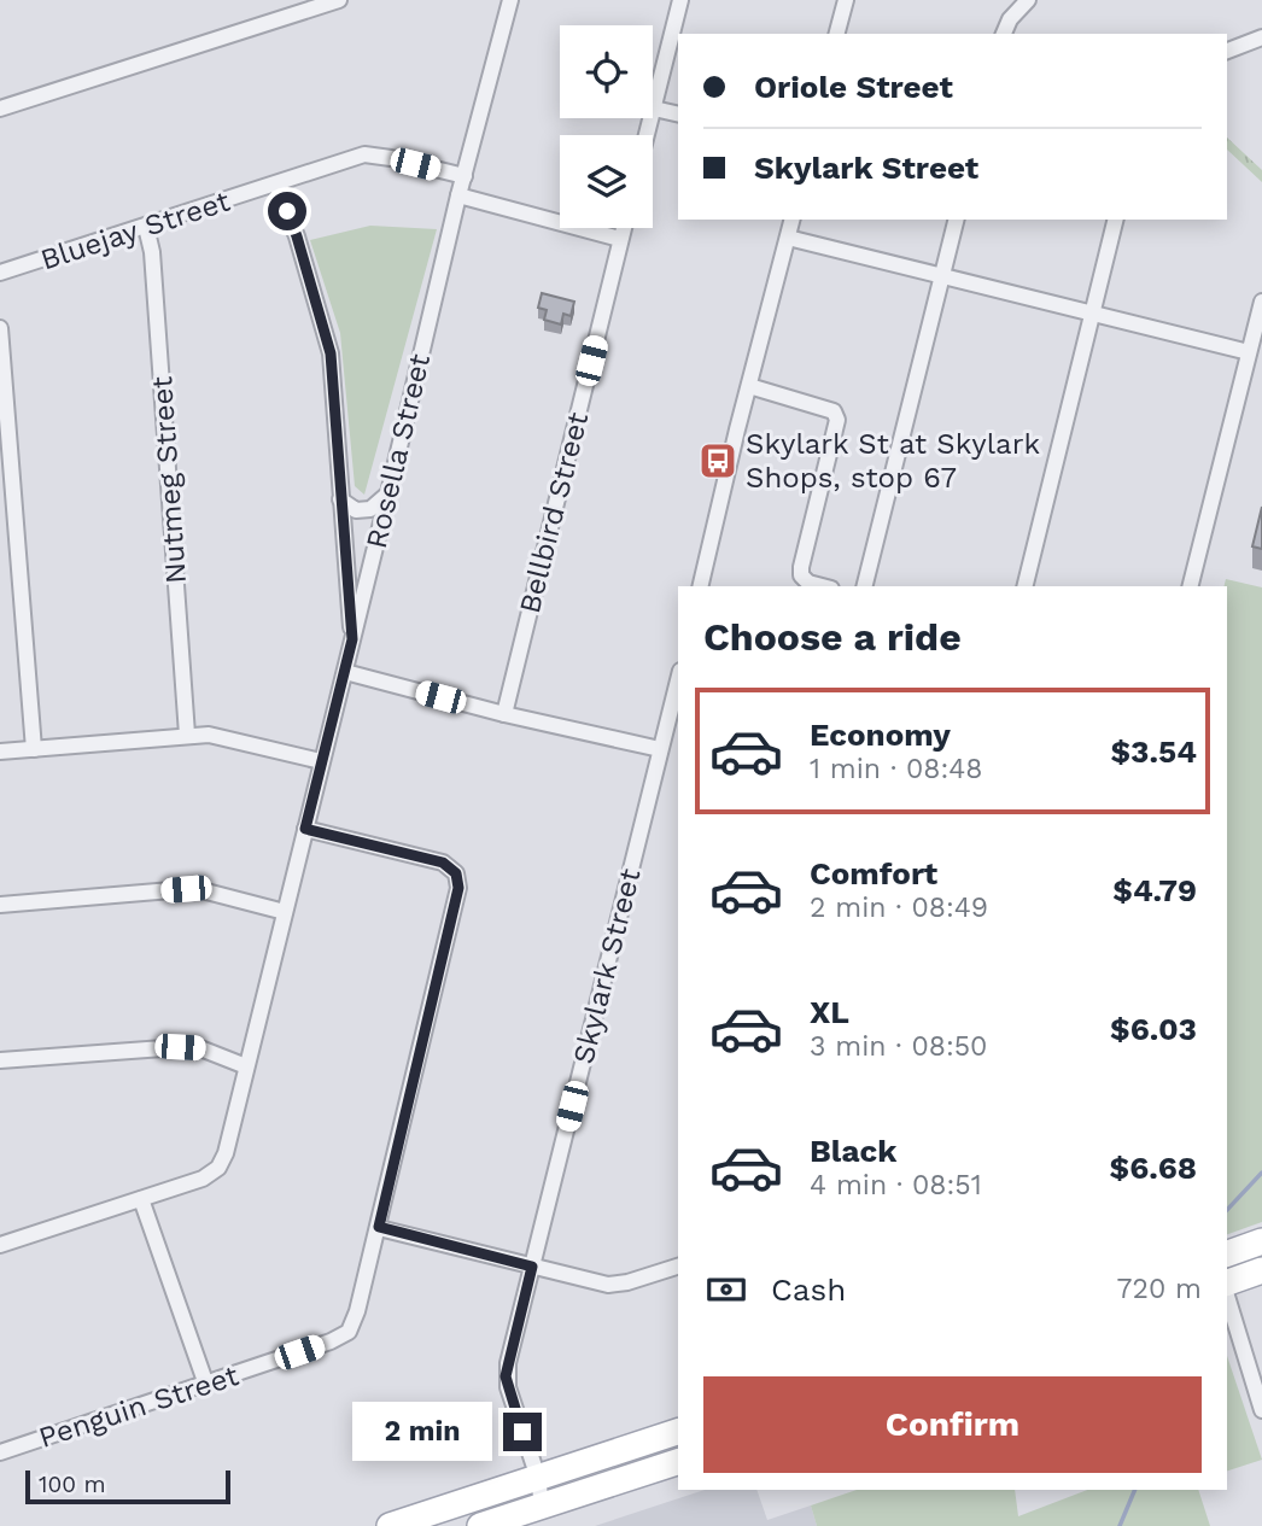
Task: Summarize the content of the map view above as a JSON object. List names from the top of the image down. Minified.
{"streets":{"street":["Bluejay Street","Rosella Street","Nutmeg Street","Bellbird Street","Skylark Street","Penguin Street"]},"crossings":[["Bluejay Street","Rosella Street"],["Bluejay Street","Nutmeg Street"],["Rosella Street","Penguin Street"]],"places":{"bus stop":["Skylark St at Skylark Shops, stop 67"]},"scale_bar":"100 m","page":{"banner":["Oriole Street","Skylark Street"],"heading":"Choose a ride","list":[{"name":"Economy","note":"1 min · 08:48","value":"$3.54"},{"name":"Comfort","note":"2 min · 08:49","value":"$4.79"},{"name":"XL","note":"3 min · 08:50","value":"$6.03"},{"name":"Black","note":"4 min · 08:51","value":"$6.68"}],"pay":["Cash","720 m"],"buttons":"Confirm","bubble":"2 min","scale":"100 m"}}
